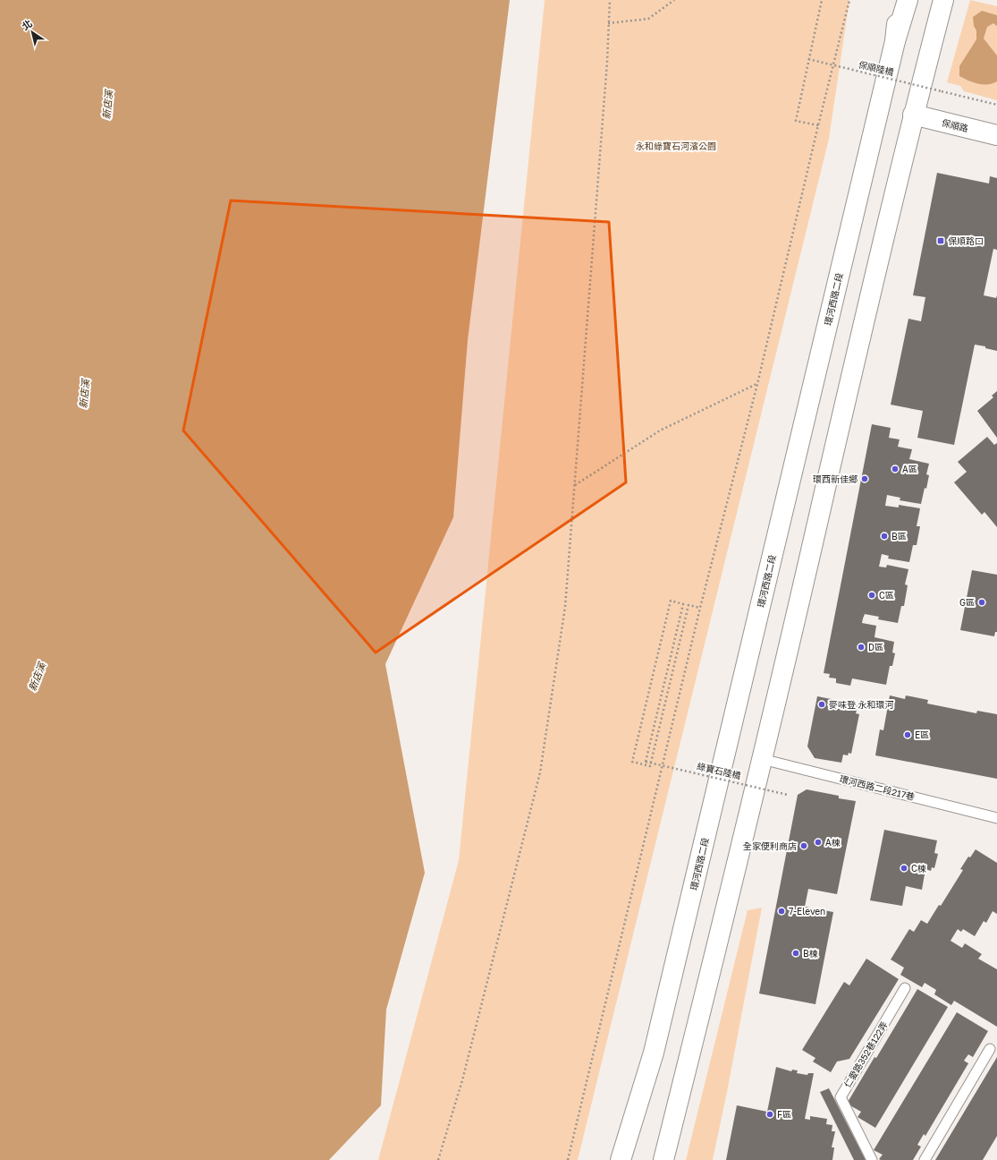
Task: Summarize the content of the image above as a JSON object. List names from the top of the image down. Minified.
{"streets":{"main road":["保順路","環河西路二段"],"lane":["環河西路二段217巷","仁愛路352巷122弄"],"path":["保順陸橋","綠寶石陸橋"]},"water":["新店溪"],"parks":["永和綠寶石河濱公園"],"places":{"transit":["保順路口"],"other":["A區","環西新佳鄉","B區","C區","G區","D區","麥味登 永和環河","E區","A棟","全家便利商店","C棟","7-Eleven","B棟","F區"]},"north":"top left"}
